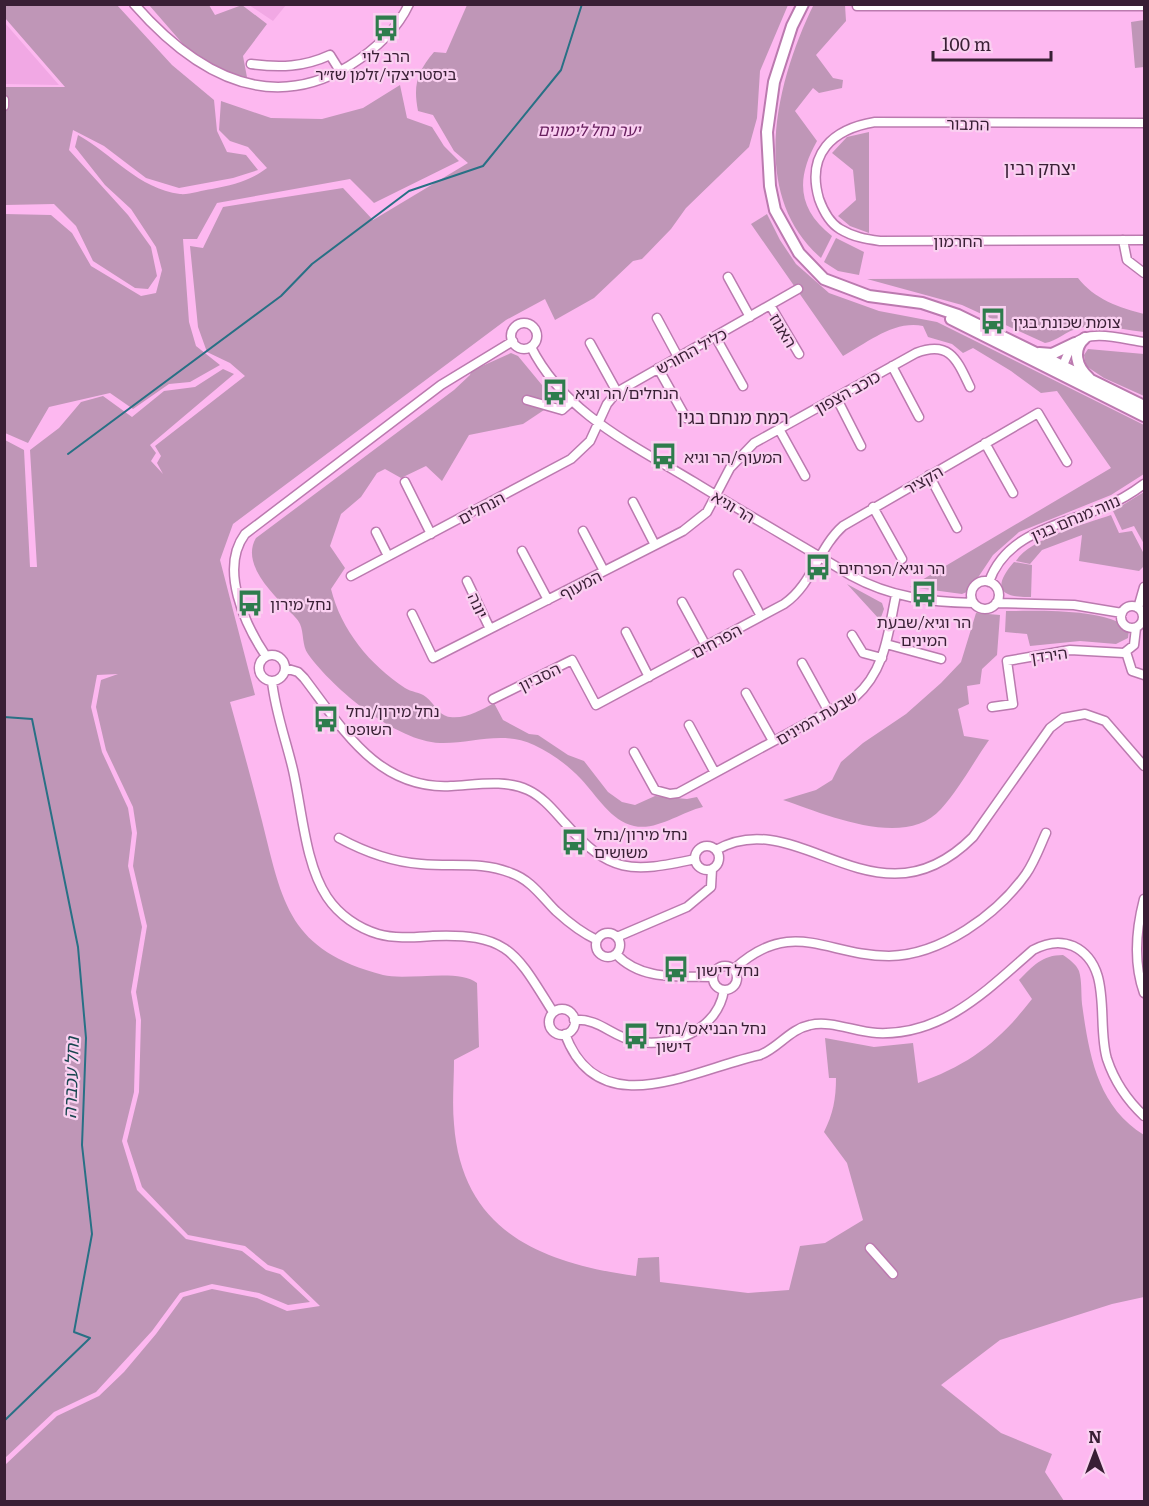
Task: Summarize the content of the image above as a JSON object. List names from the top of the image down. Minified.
{"streets":{"street":["התבור","החרמון","האגוז","כליל החורש","כוכב הצפון","הקציר","הר וגיא","הנחלים","נווה מנחם בגין","המעוף","יונה","הפרחים","הירדן","הסביון","שבעת המינים"]},"crossings":[["התבור","החרמון"],["האגוז","כליל החורש"],["כליל החורש","הר וגיא"],["כליל החורש","הנחלים"],["כוכב הצפון","הר וגיא"],["כוכב הצפון","המעוף"],["הקציר","הר וגיא"],["הקציר","הפרחים"],["הר וגיא","הנחלים"],["הר וגיא","נווה מנחם בגין"],["הר וגיא","המעוף"],["הר וגיא","הפרחים"],["הר וגיא","שבעת המינים"],["המעוף","יונה"],["הפרחים","הסביון"]],"districts":["יצחק רבין","רמת מנחם בגין"],"water":["נחל עכברה"],"parks":["יער נחל לימונים"],"places":{"bus stop":["הרב לוי ביסטריצקי/זלמן שז״ר","צומת שכונת בגין","הנחלים/הר וגיא","המעוף/הר וגיא","הר וגיא/הפרחים","הר וגיא/שבעת המינים","נחל מירון","נחל מירון/נחל השופט","נחל מירון/נחל משושים","נחל דישון","נחל הבניאס/נחל דישון"]},"scale_bar":"100 m","north":"top"}
